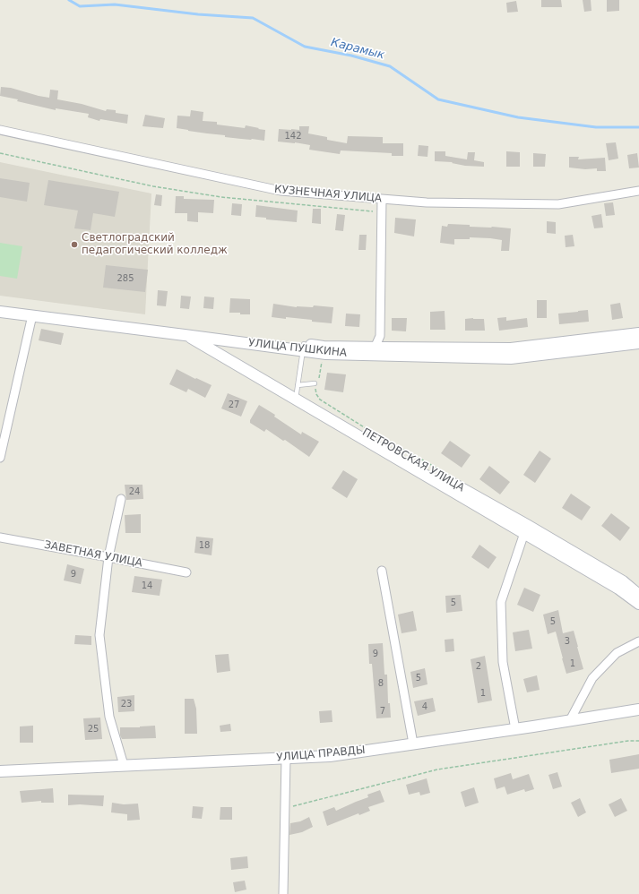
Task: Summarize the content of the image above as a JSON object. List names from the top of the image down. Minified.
{"streets":{"street":["КУЗНЕЧНАЯ УЛИЦА","УЛИЦА ПУШКИНА","ПЕТРОВСКАЯ УЛИЦА","ЗАВЕТНАЯ УЛИЦА","УЛИЦА ПРАВДЫ"]},"crossings":[["УЛИЦА ПУШКИНА","ПЕТРОВСКАЯ УЛИЦА"]],"water":["Карамык"],"places":["Светлоградский педагогический колледж"],"house_numbers":["142","285","27","24","18","9","14","5","5","3","9","1","2","5","8","1","23","4","7","25"]}
